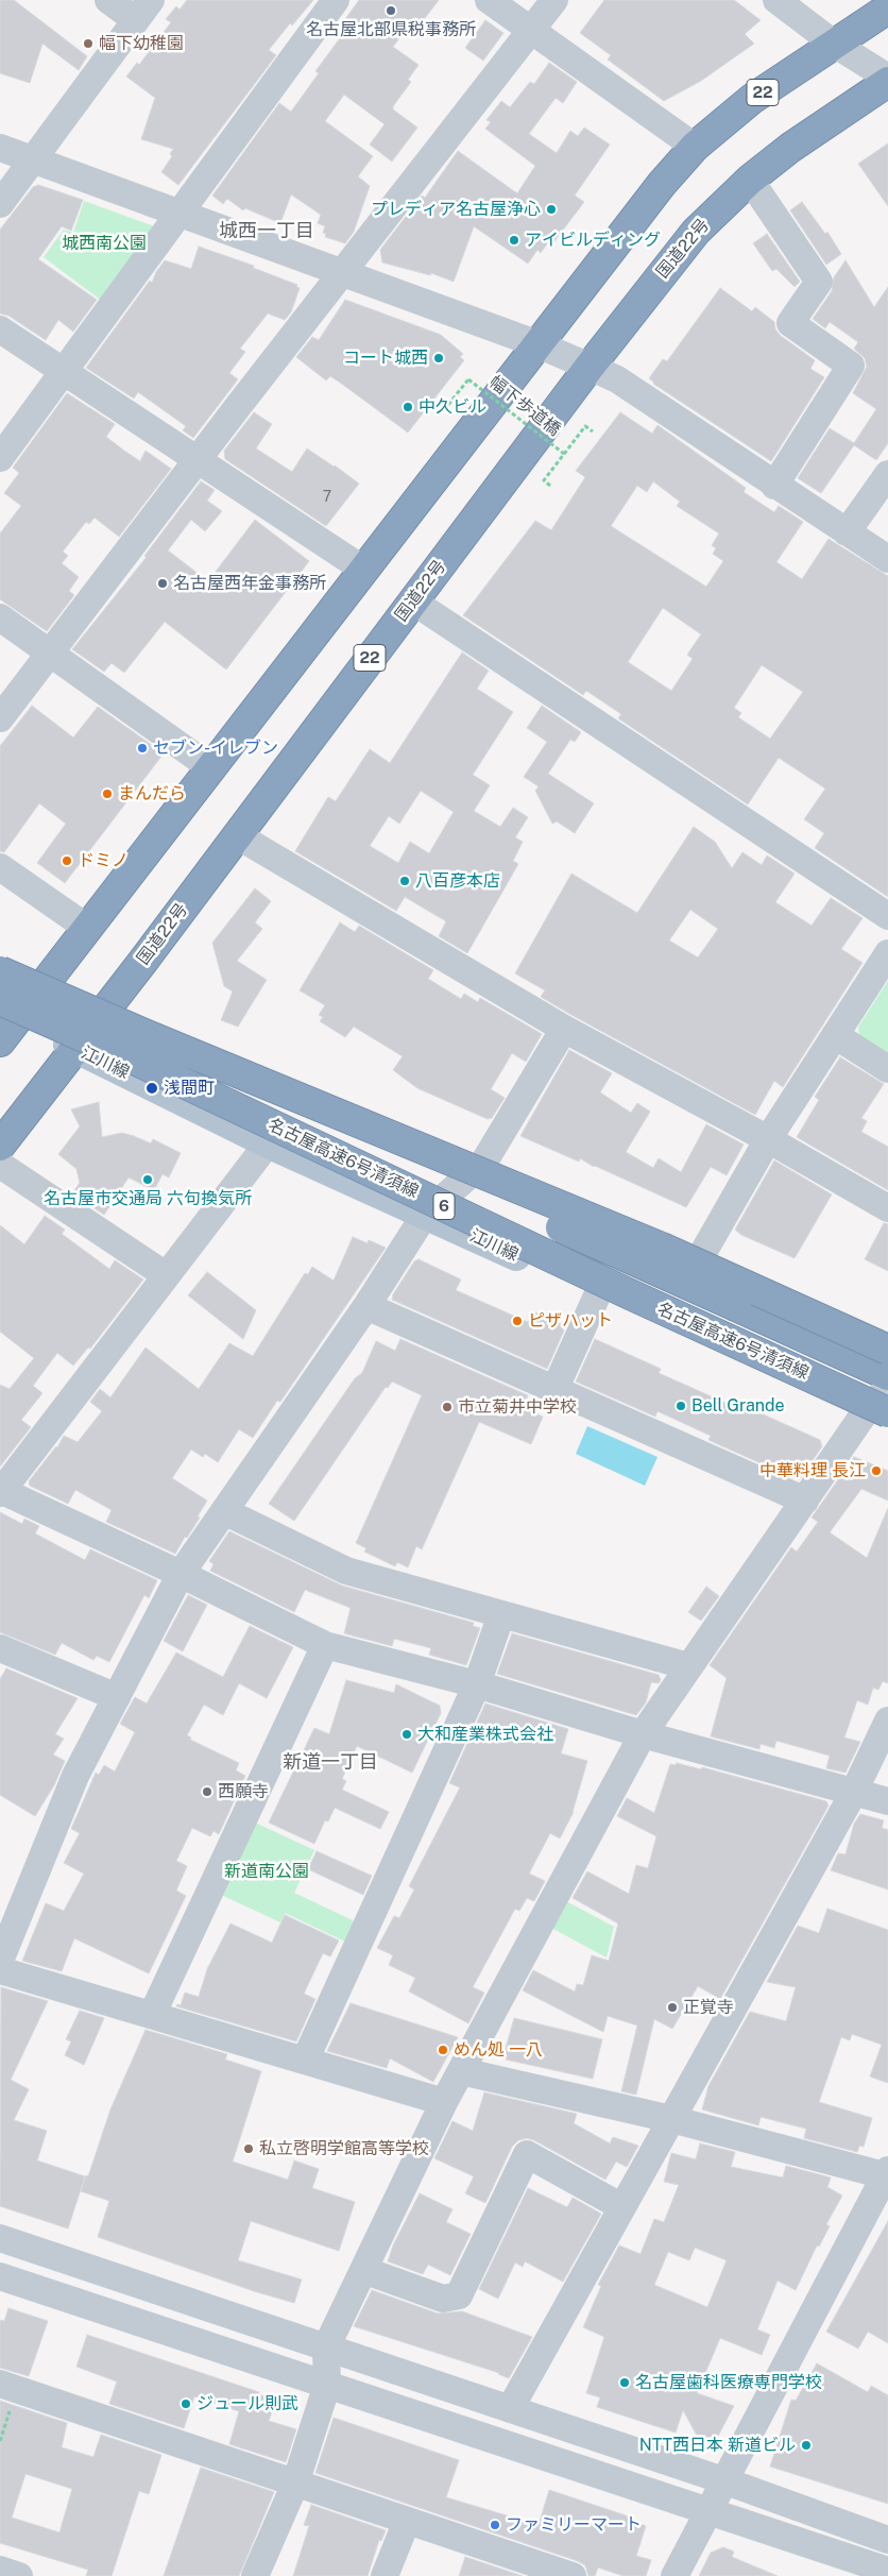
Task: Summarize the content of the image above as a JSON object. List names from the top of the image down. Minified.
{"streets":{"highway":["22","国道22号","名古屋高速6号清須線","6"],"main road":["江川線"],"path":["幅下歩道橋"]},"crossings":[["22","江川線"],["22","名古屋高速6号清須線"],["国道22号","江川線"],["江川線","名古屋高速6号清須線"]],"districts":["城西一丁目","新道一丁目"],"parks":["城西南公園","新道南公園"],"places":["名古屋北部県税事務所","幅下幼稚園","プレディア名古屋浄心","アイビルディング","コート城西","中久ビル","名古屋西年金事務所","セブン-イレブン","まんだら","ドミノ","八百彦本店","浅間町","名古屋市交通局 六句換気所","ピザハット","Bell Grande","市立菊井中学校","中華料理 長江","大和産業株式会社","西願寺","正覚寺","めん処 一八","私立啓明学館高等学校","名古屋歯科医療専門学校","ジュール則武","NTT西日本 新道ビル","ファミリーマート"],"house_numbers":["7"]}
